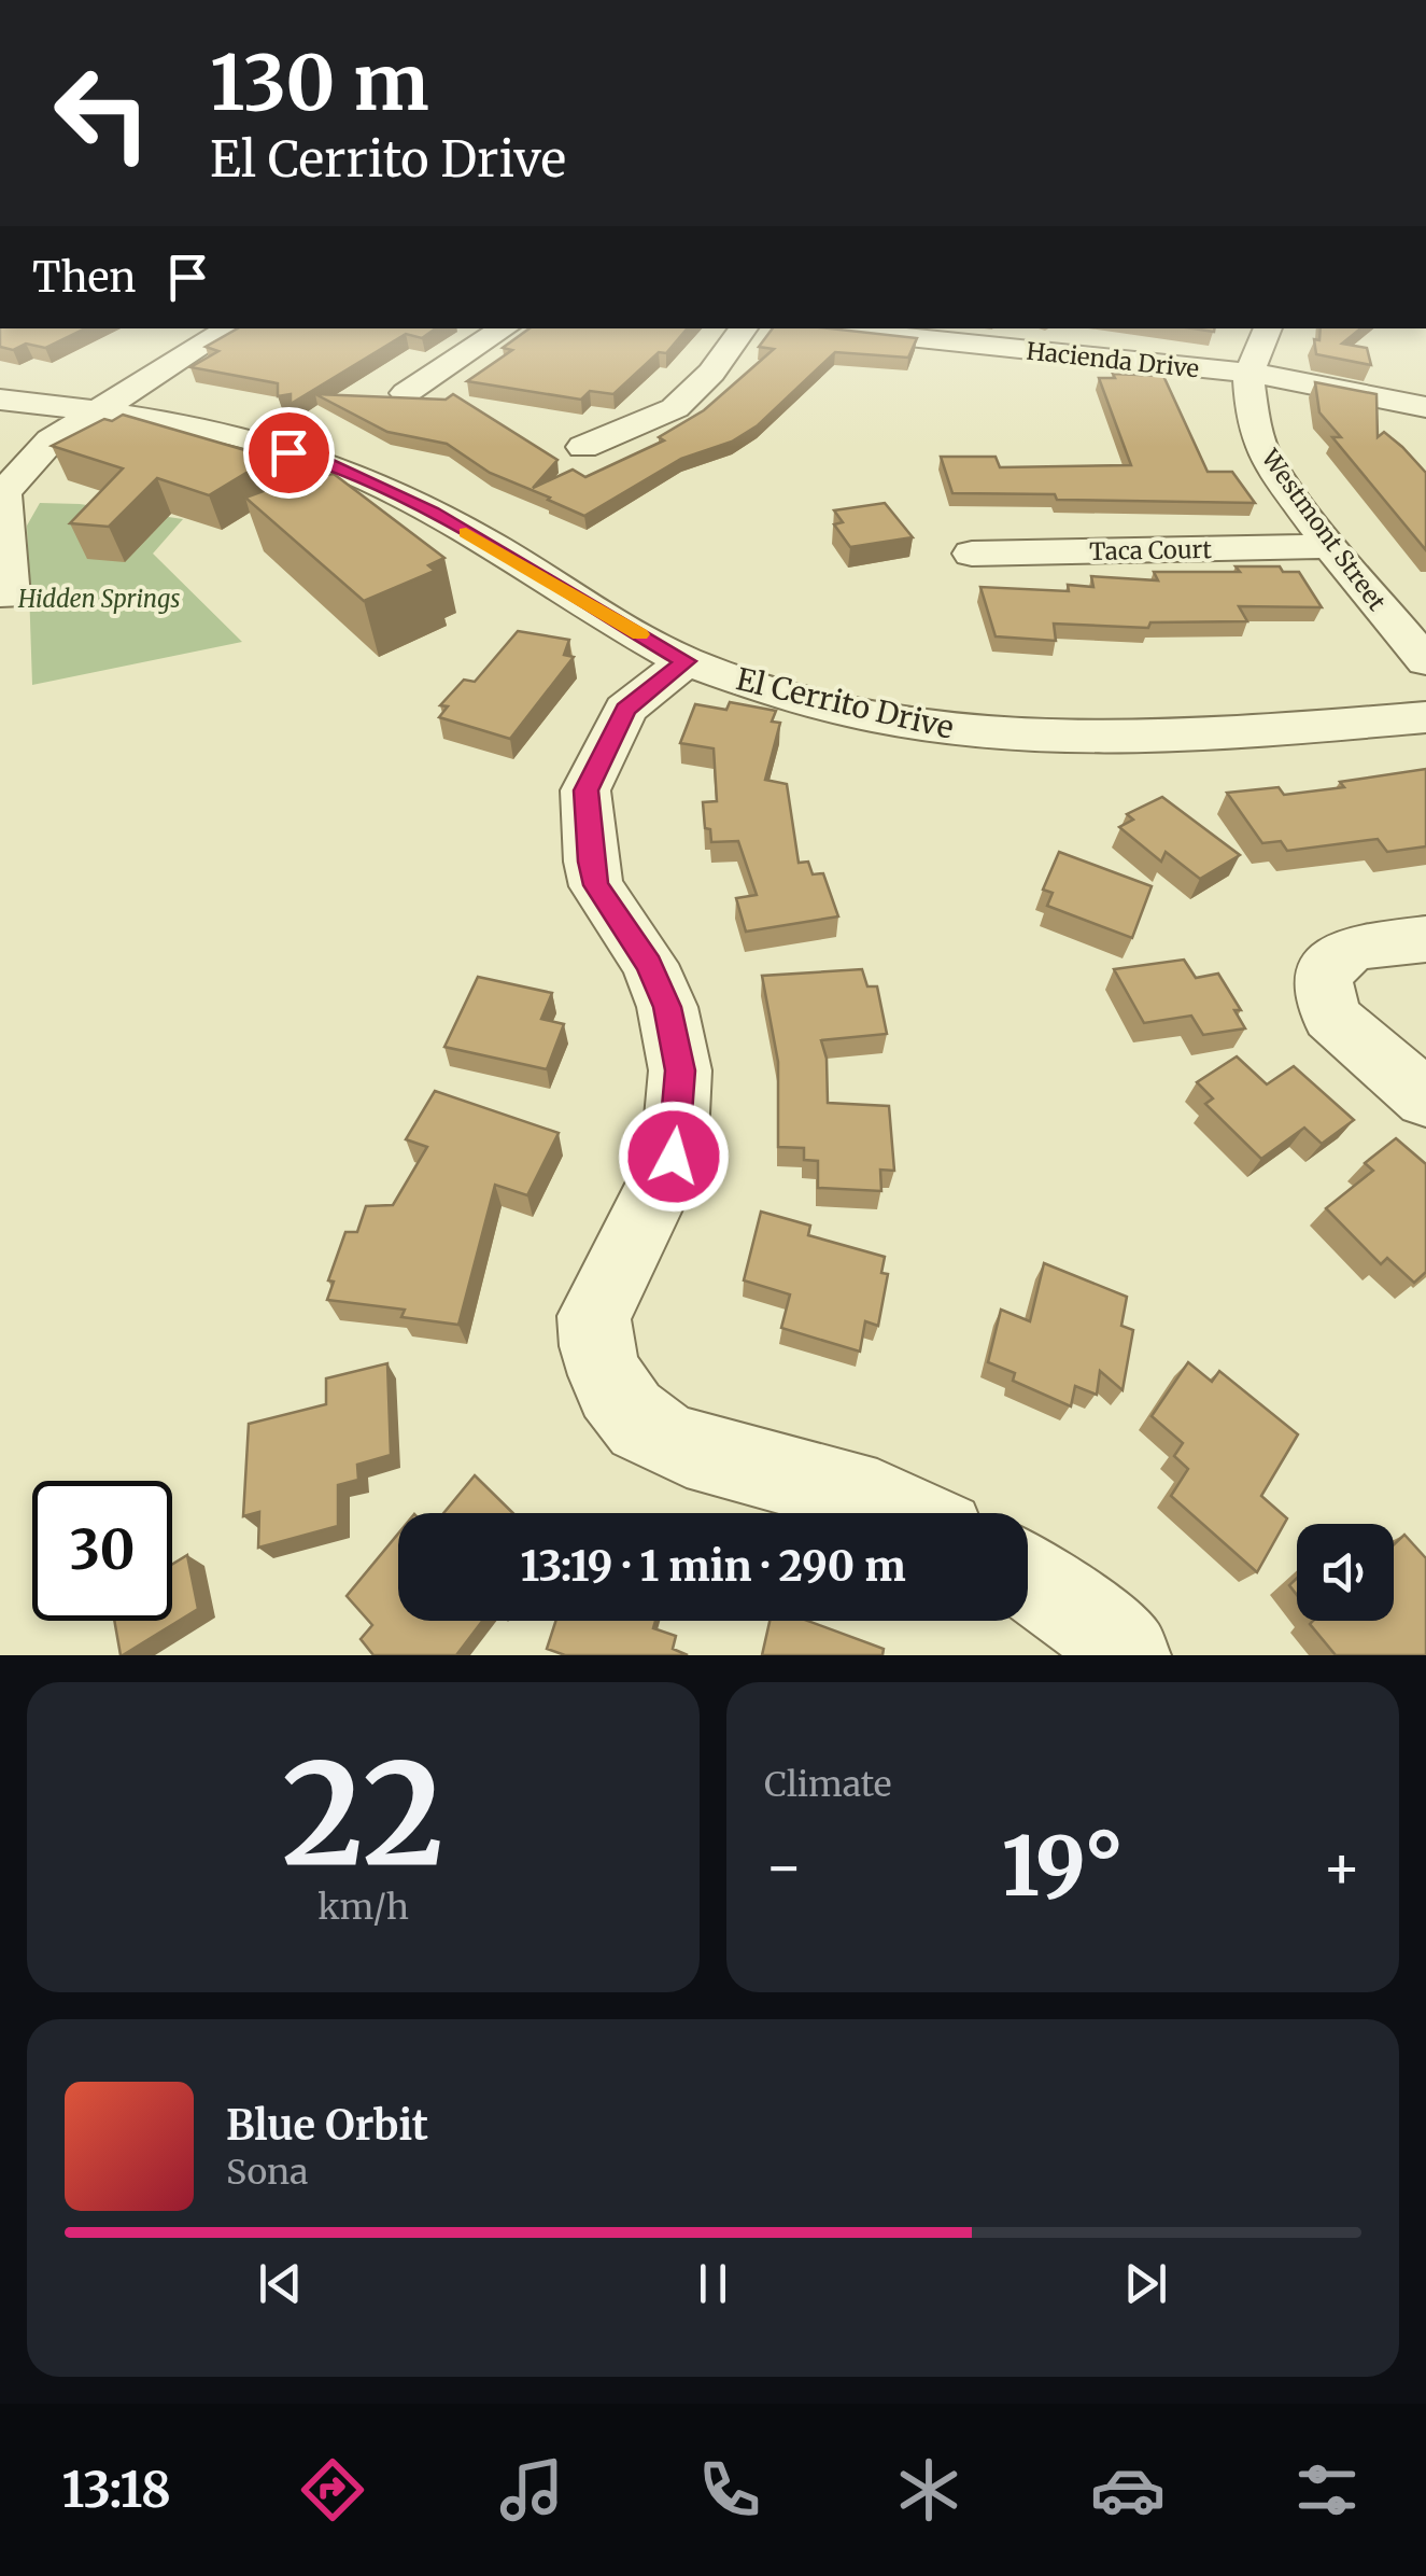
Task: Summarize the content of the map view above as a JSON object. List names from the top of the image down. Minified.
{"streets":{"street":["Hacienda Drive","Westmont Street","Taca Court","El Cerrito Drive"]},"crossings":[["Hacienda Drive","Westmont Street"],["Westmont Street","Taca Court"]],"parks":["Hidden Springs"],"page":{"turn":["130 m","El Cerrito Drive"],"then":"Then","limit":"30","trip":"13:19 · 1 min · 290 m","tile":[["22","km/h"],"Climate"],"heat":["−","19°","+"],"song":["Blue Orbit","Sona"],"tabs":"13:18"}}
